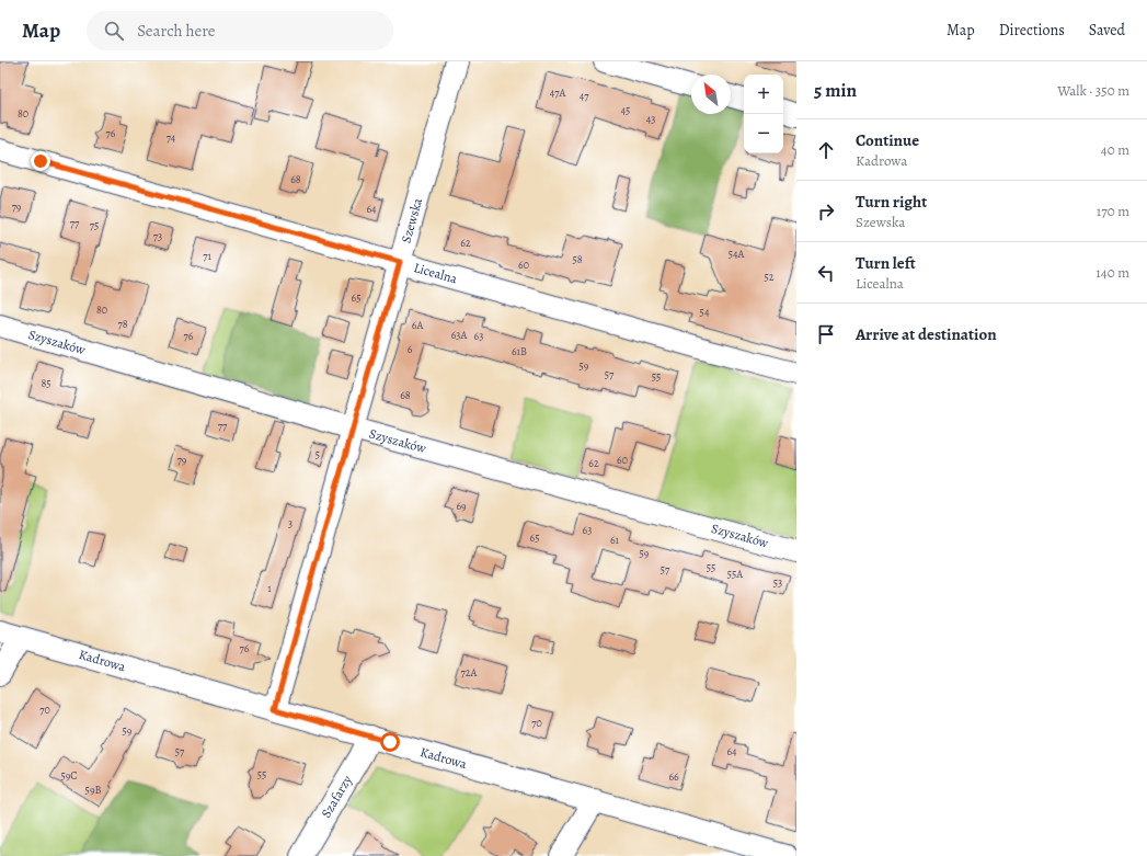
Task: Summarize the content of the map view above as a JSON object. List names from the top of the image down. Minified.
{"streets":{"street":["Szewska","Licealna","Szyszaków","Kadrowa","Szafarzy"]},"crossings":[["Szewska","Licealna"],["Szewska","Szyszaków"],["Szewska","Kadrowa"],["Kadrowa","Szafarzy"]],"house_numbers":["47A","47","45","80","43","76","74","68","79","64","77","75","73","62","54A","71","58","60","52","65","80","54","78","6A","63A","76","63","6","61B","59","57","55","85","68","77","5","79","60","62","69","3","63","65","61","59","55","57","55A","53","1","76","72A","70","70","59","57","64","55","59C","66","59B"],"north":"top left","page":{"header":"Map","search":"Search here","nav":["Map","Directions","Saved"],"heading":["5 min","Walk · 350 m"],"map_buttons":["+","−"],"list":[["Continue","Kadrowa","40 m"],["Turn right","Szewska","170 m"],["Turn left","Licealna","140 m"],"Arrive at destination"]}}
